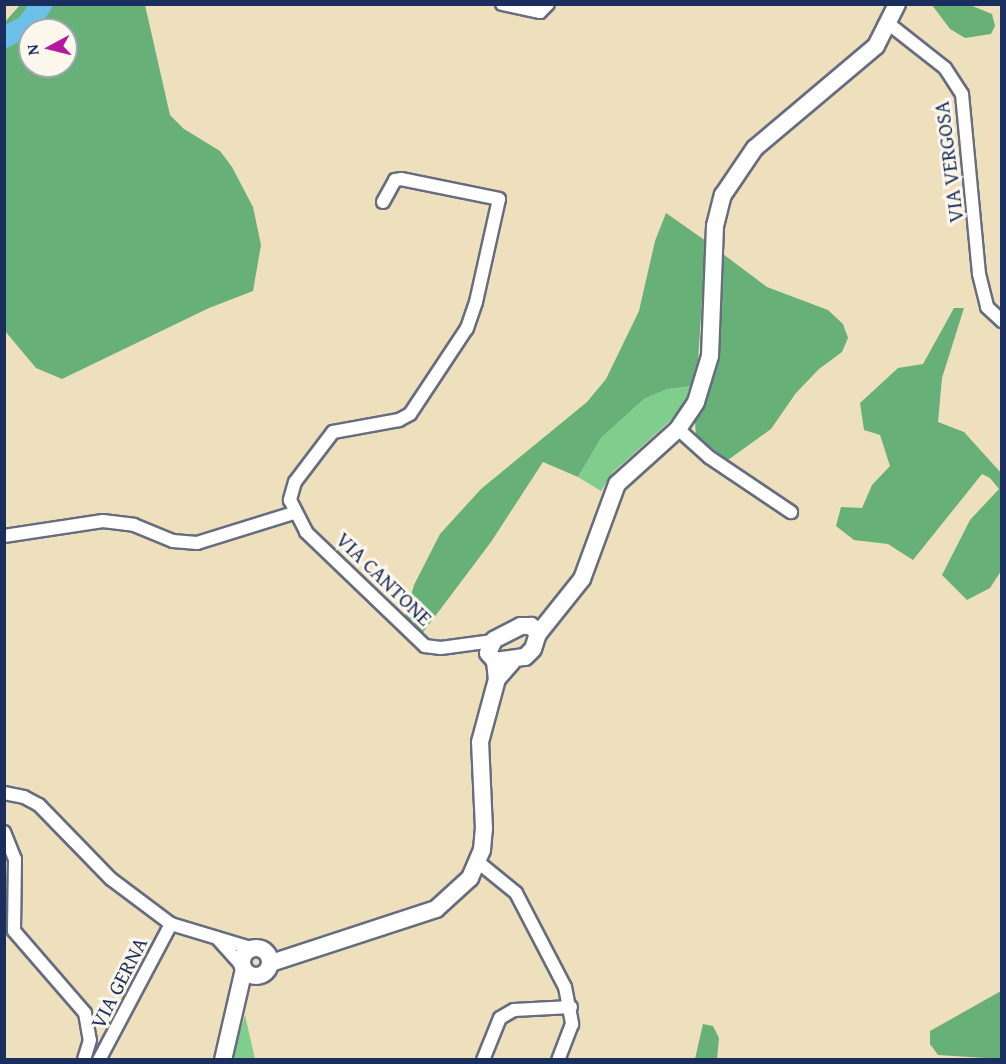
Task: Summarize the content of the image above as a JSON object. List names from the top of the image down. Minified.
{"streets":{"street":["VIA VERGOSA","VIA CANTONE","VIA GERNA"]},"north":"left"}
